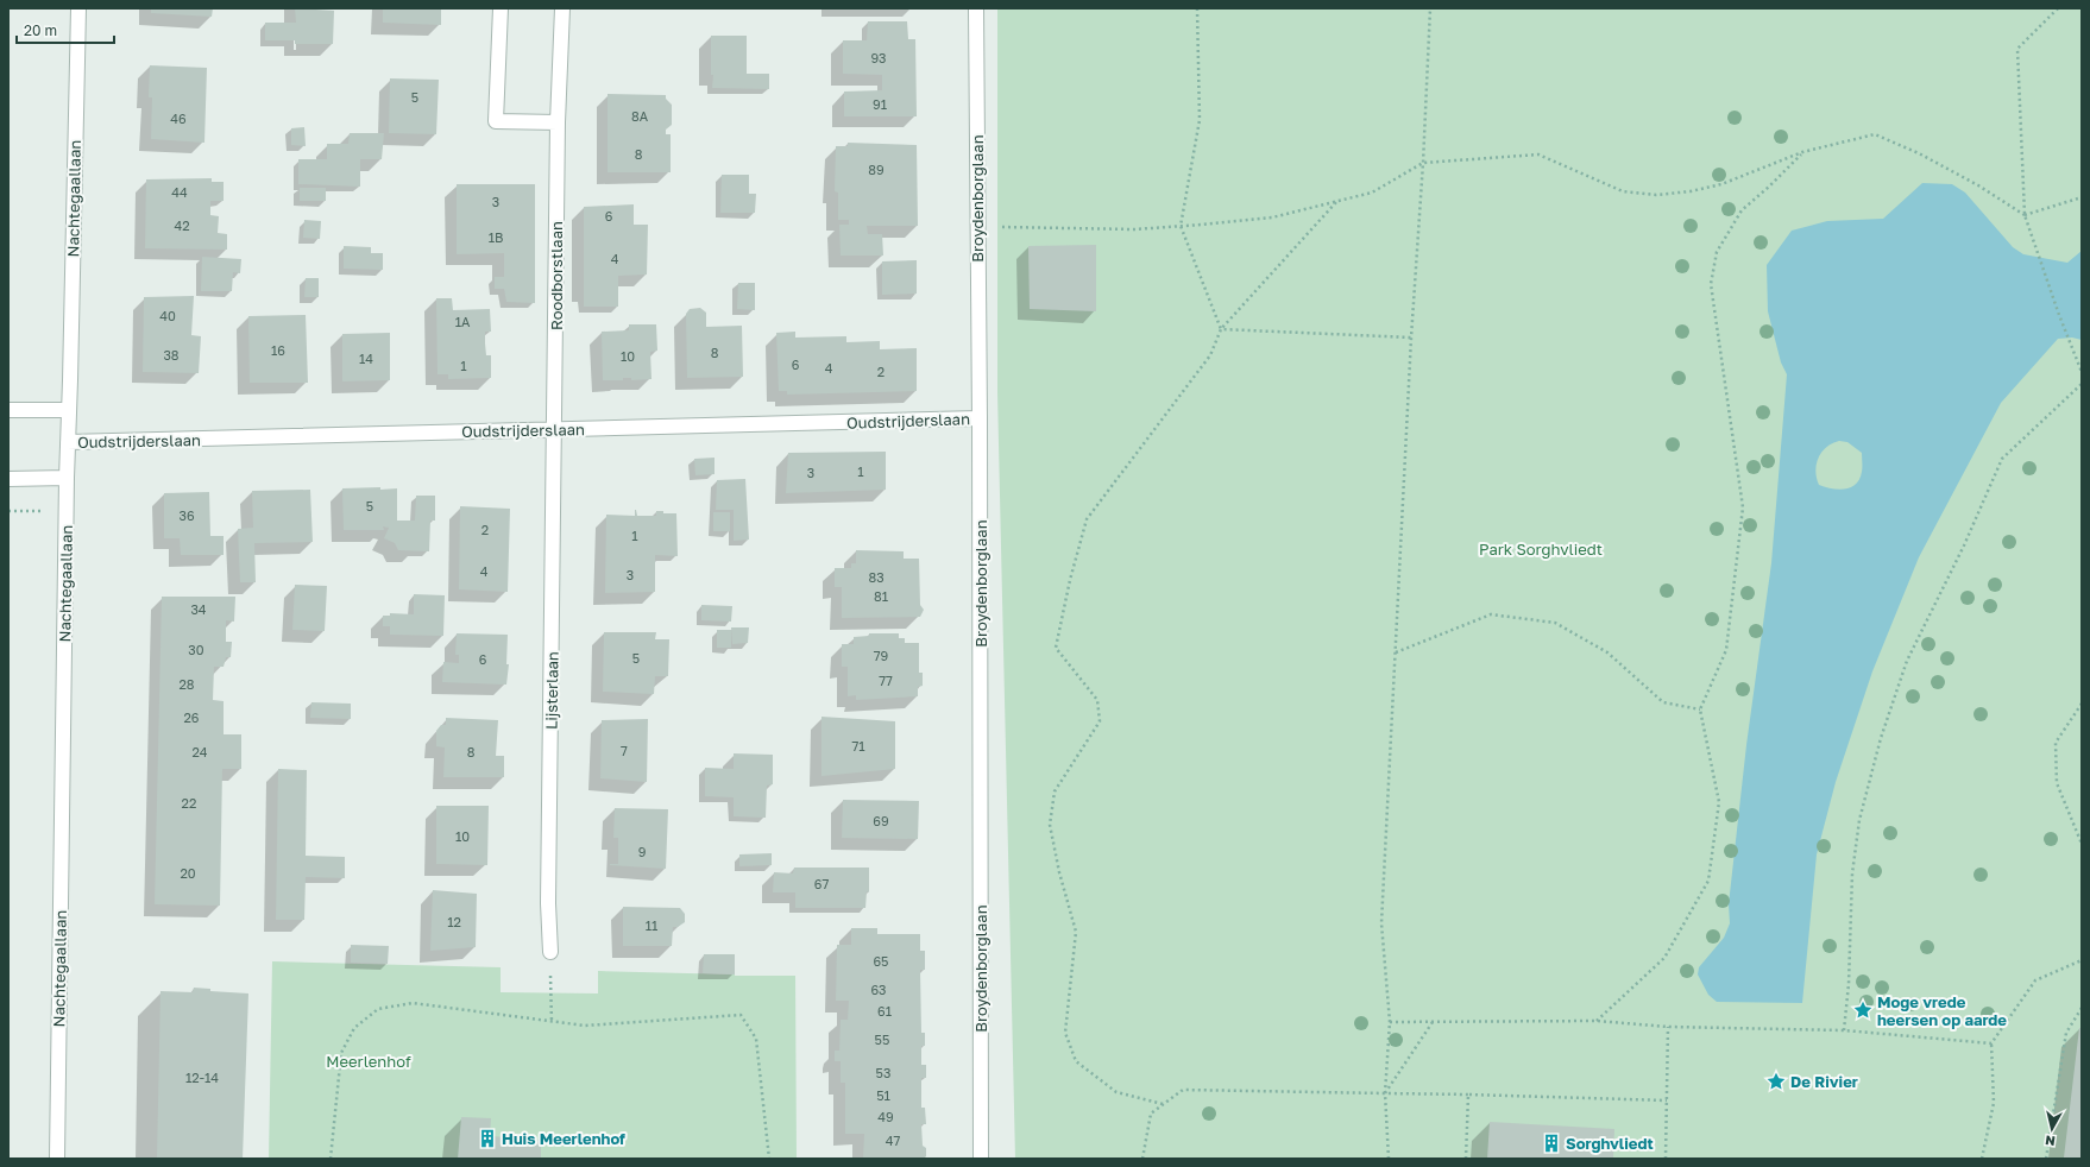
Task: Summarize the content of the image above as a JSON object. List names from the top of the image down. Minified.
{"streets":{"street":["Nachtegaallaan","Broydenborglaan","Roodborstlaan","Oudstrijderslaan","Lijsterlaan"]},"crossings":[["Nachtegaallaan","Oudstrijderslaan"],["Broydenborglaan","Oudstrijderslaan"],["Roodborstlaan","Oudstrijderslaan"],["Roodborstlaan","Lijsterlaan"],["Oudstrijderslaan","Lijsterlaan"]],"parks":["Park Sorghvliedt","Meerlenhof"],"places":{"place":["Moge vrede heersen op aarde","De Rivier"],"building":["Huis Meerlenhof","Sorghvliedt"]},"house_numbers":["93","5","91","8A","46","8","89","44","3","6","42","1B","4","40","1A","16","8","38","10","14","6","1","4","2","1","3","5","36","2","1","4","3","83","81","34","30","79","5","6","77","28","26","71","7","24","8","22","69","10","9","20","67","12","11","65","63","61","55","53","12-14","51","49","47"],"scale_bar":"20 m","north":"bottom"}
